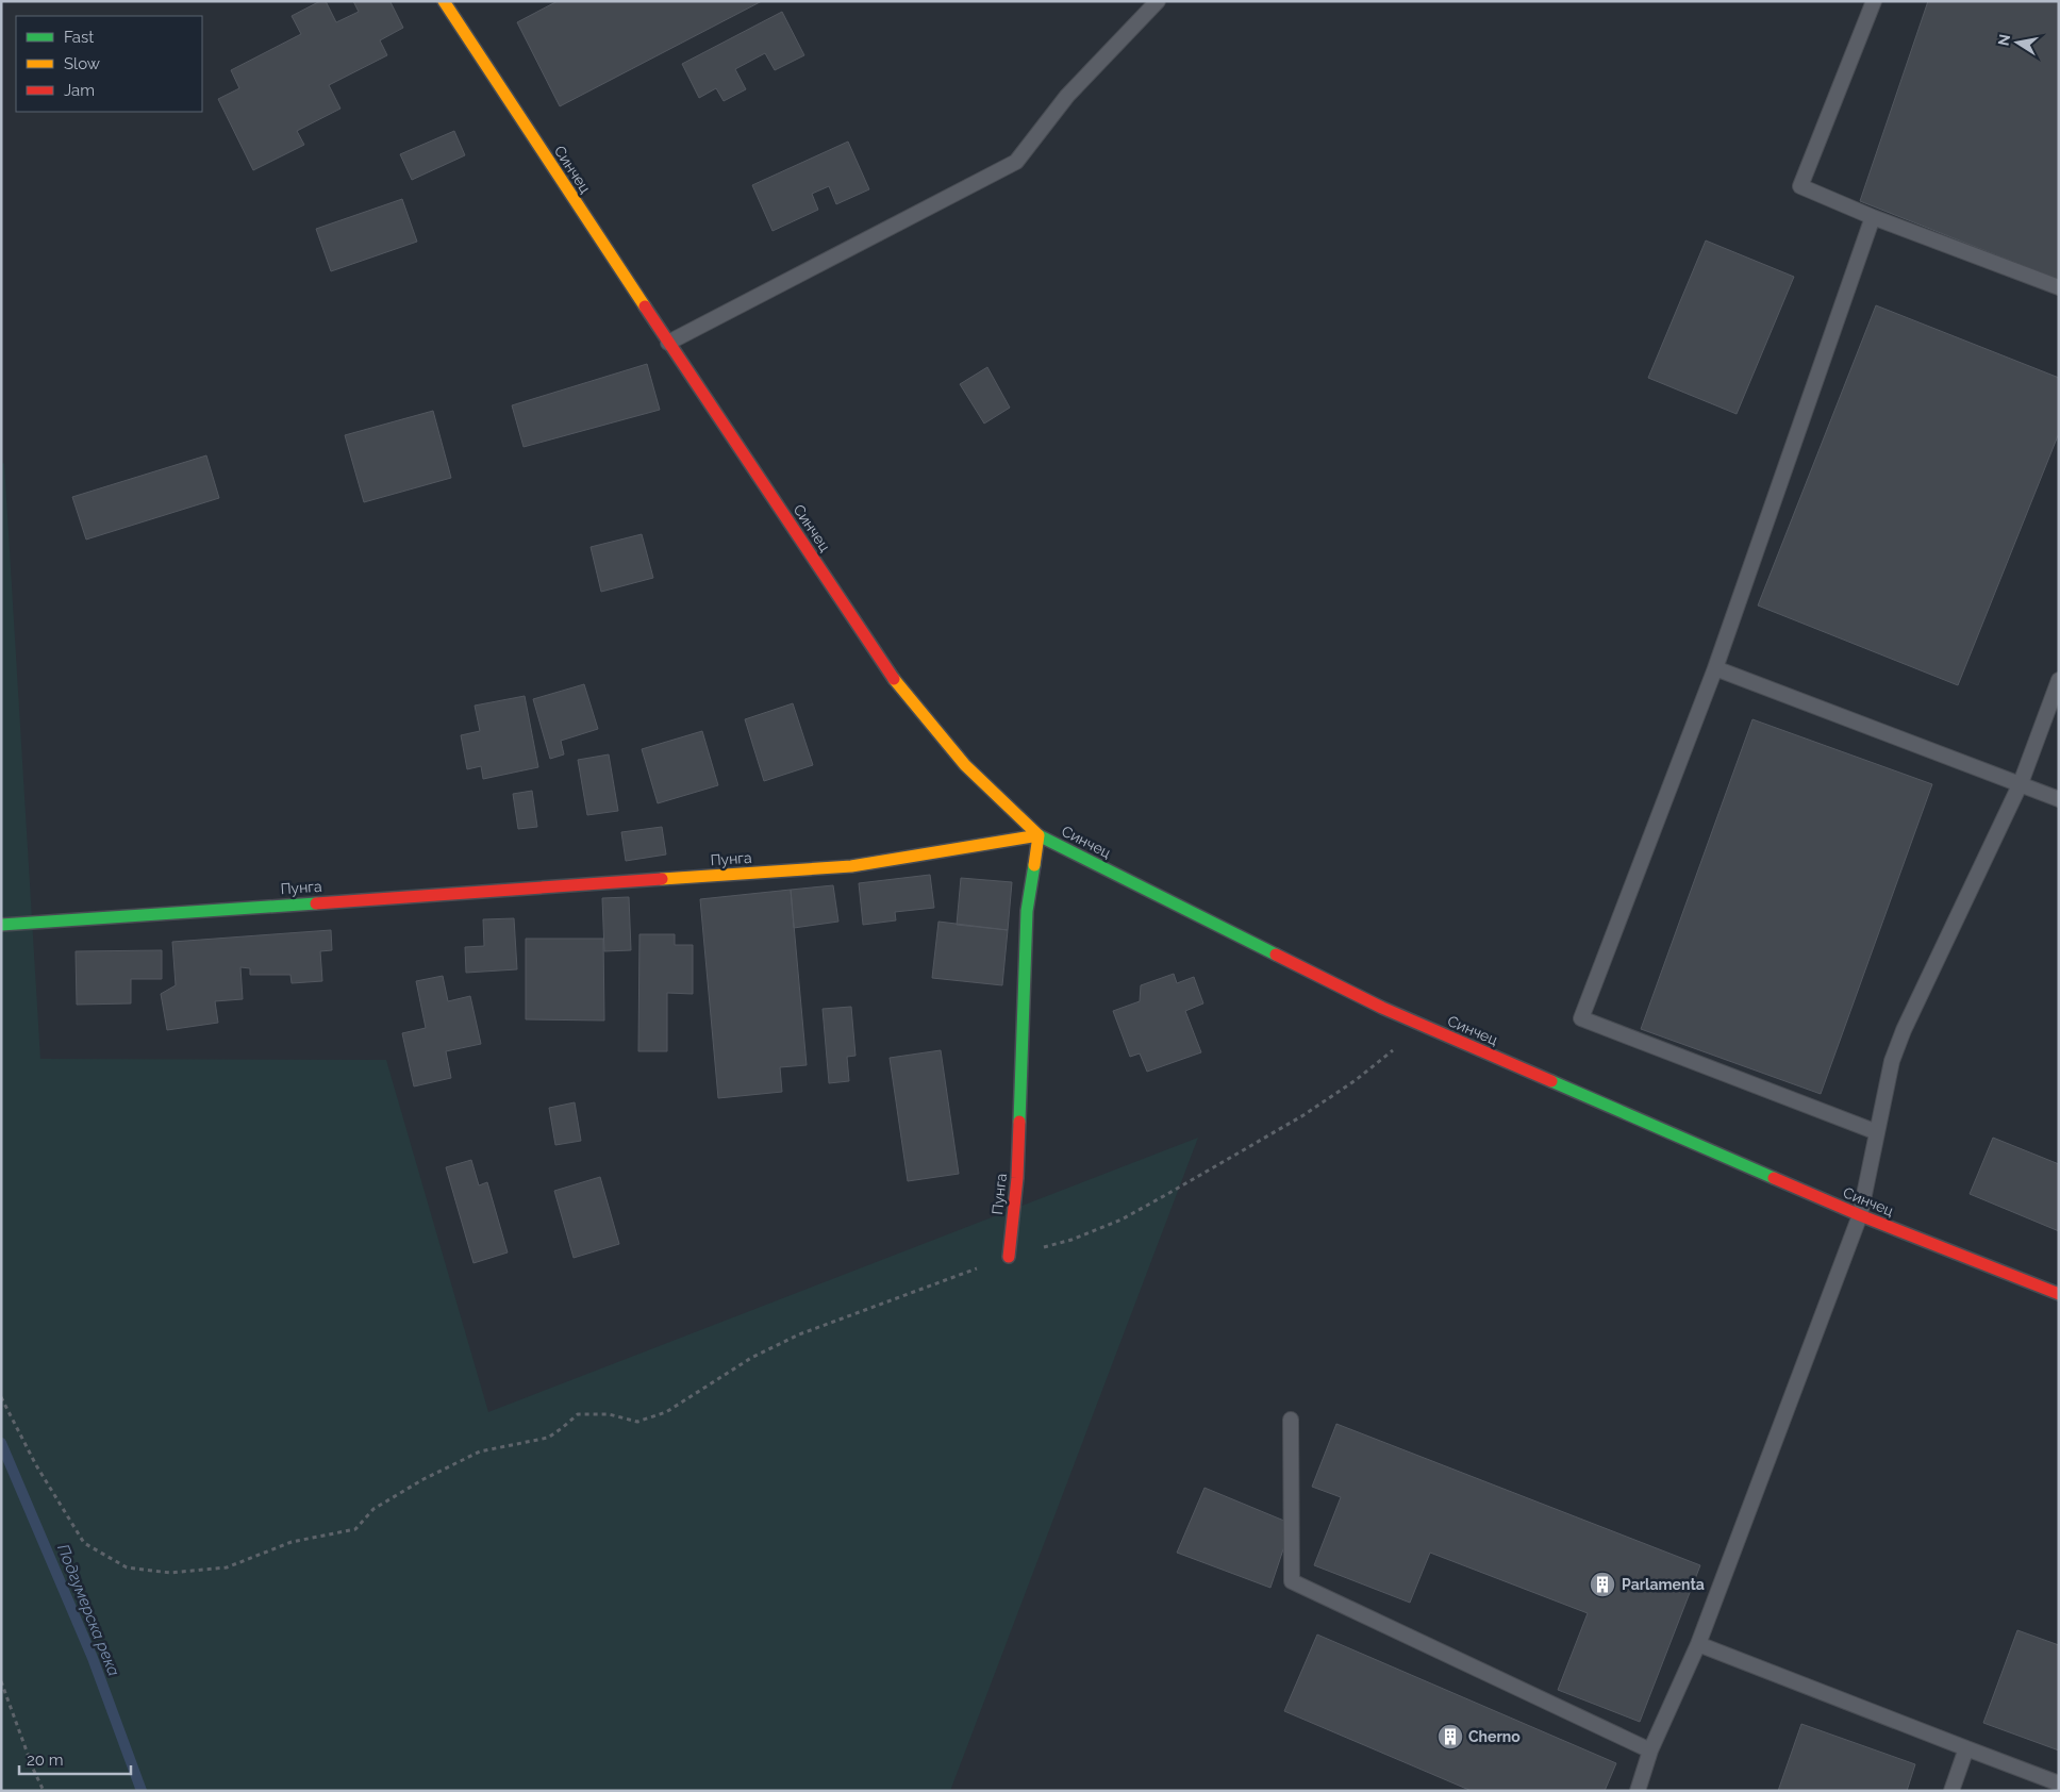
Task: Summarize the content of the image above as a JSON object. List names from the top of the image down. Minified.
{"streets":{"street":["Синчец","Пунга"]},"crossings":[["Синчец","Пунга"]],"water":["Подгумерска река"],"places":{"building":["Parlamenta","Cherno"]},"legend":["Fast","Slow","Jam"],"scale_bar":"20 m","north":"left"}
